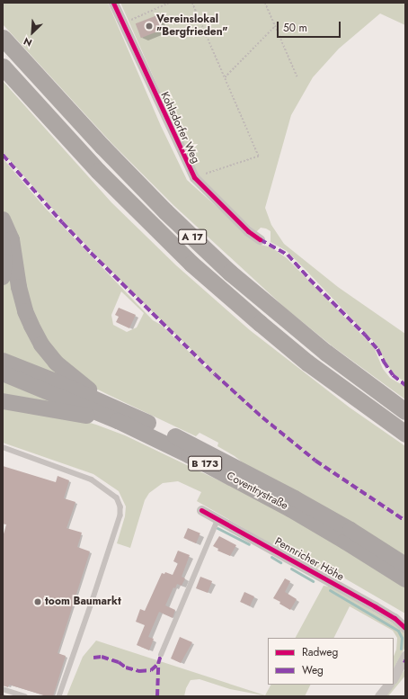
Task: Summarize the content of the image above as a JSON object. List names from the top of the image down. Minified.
{"streets":{"highway":["A 17","B 173","Coventrystraße"],"street":["Kohlsdorfer Weg","Pennricher Höhe"]},"crossings":[["B 173","Coventrystraße"]],"places":["Vereinslokal \"Bergfrieden\"","toom Baumarkt"],"legend":["Radweg","Weg"],"scale_bar":"50 m","north":"bottom left"}
